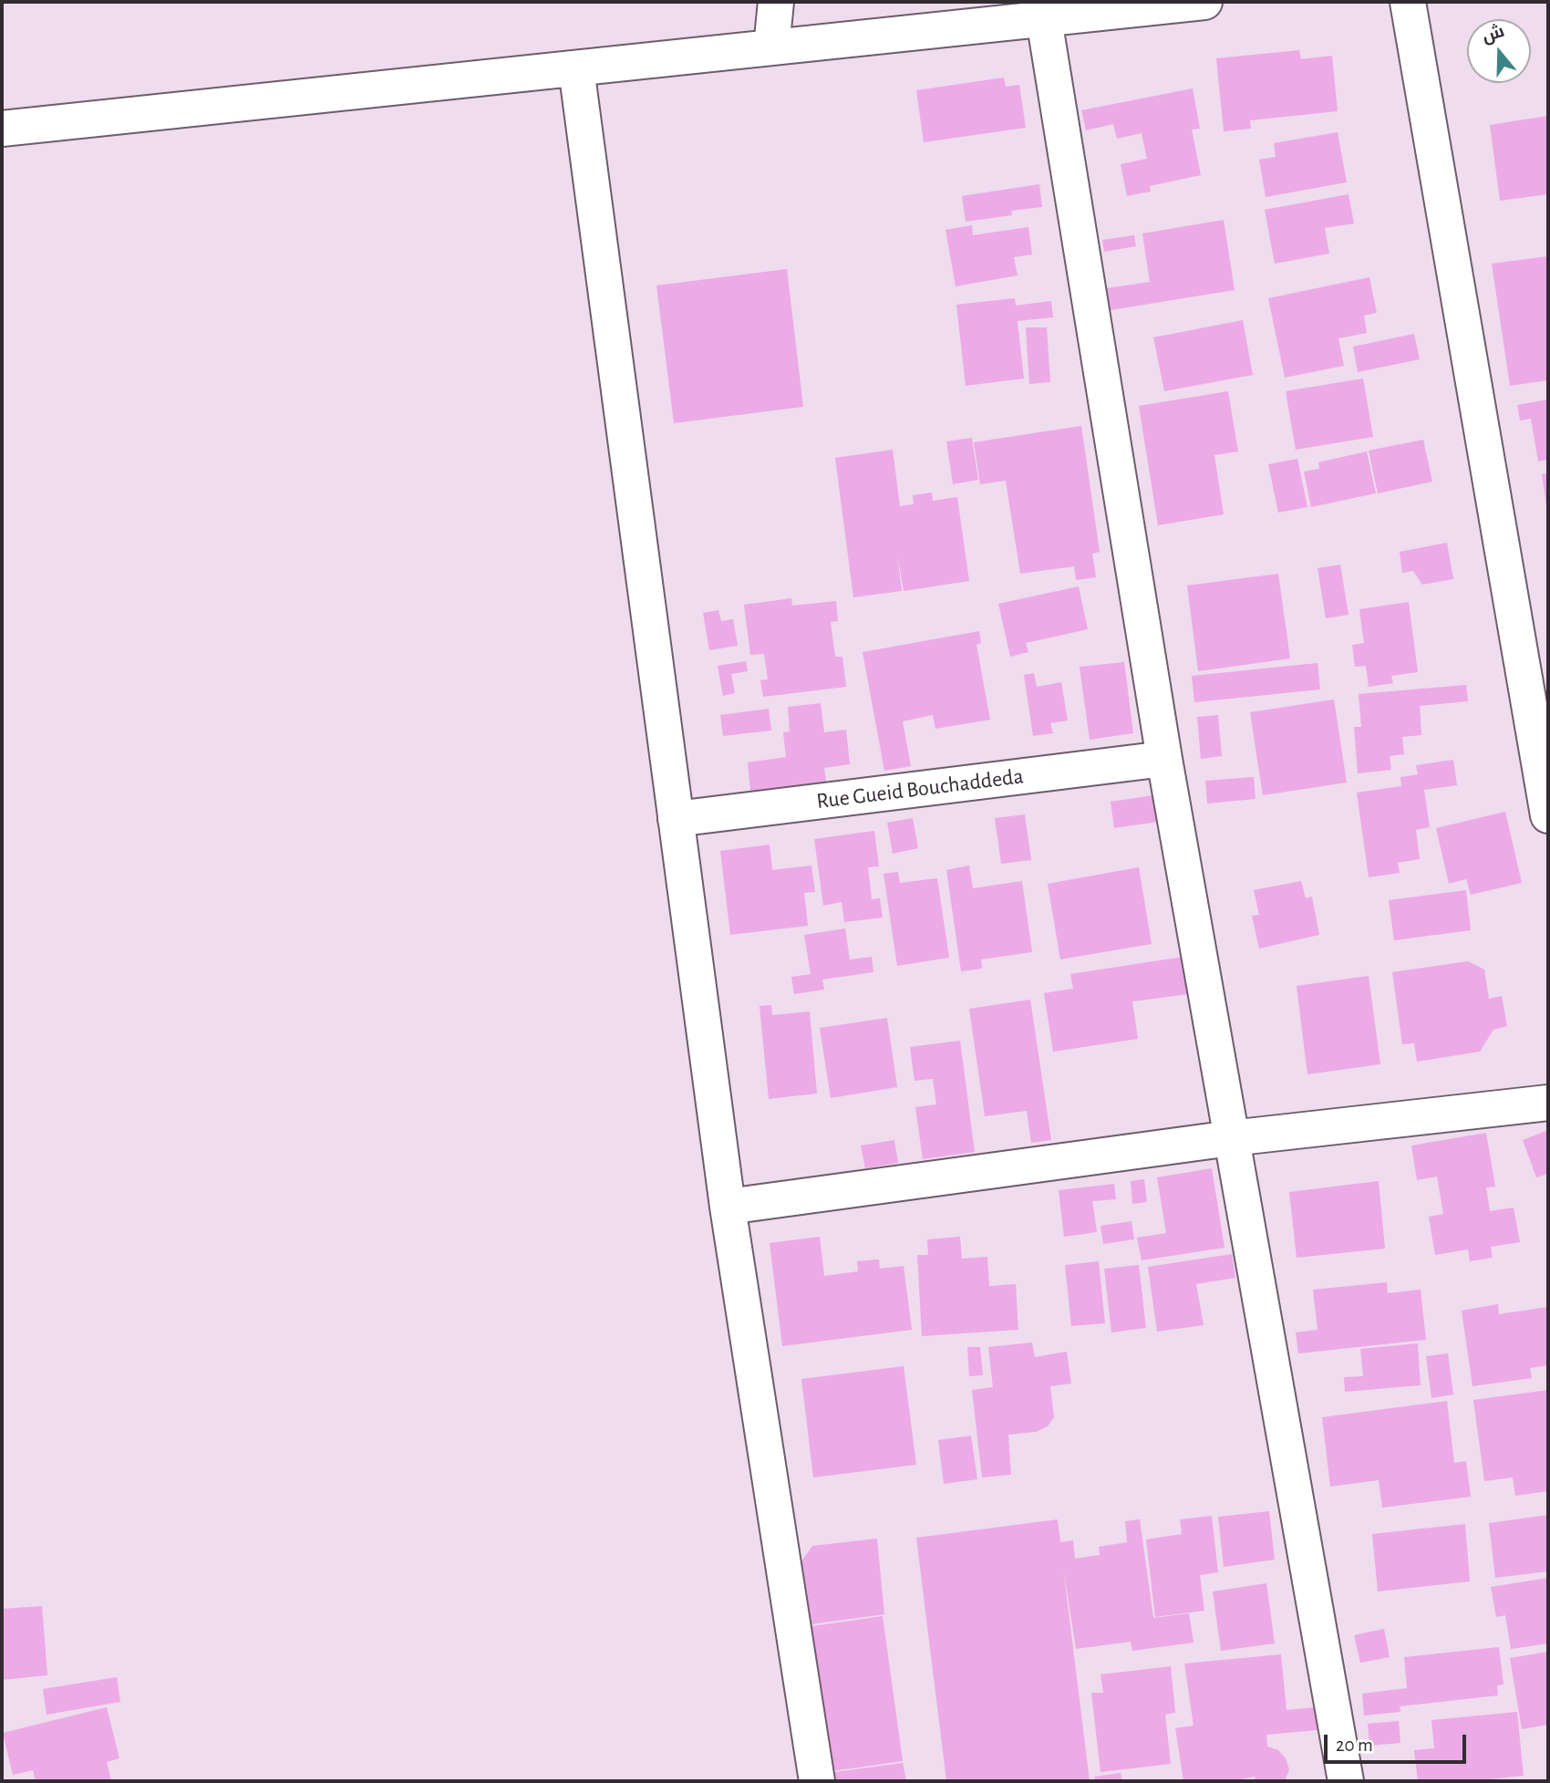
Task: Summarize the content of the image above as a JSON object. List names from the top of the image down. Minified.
{"streets":{"street":["Rue Gueid Bouchaddeda"]},"scale_bar":"20 m","north":"top"}
